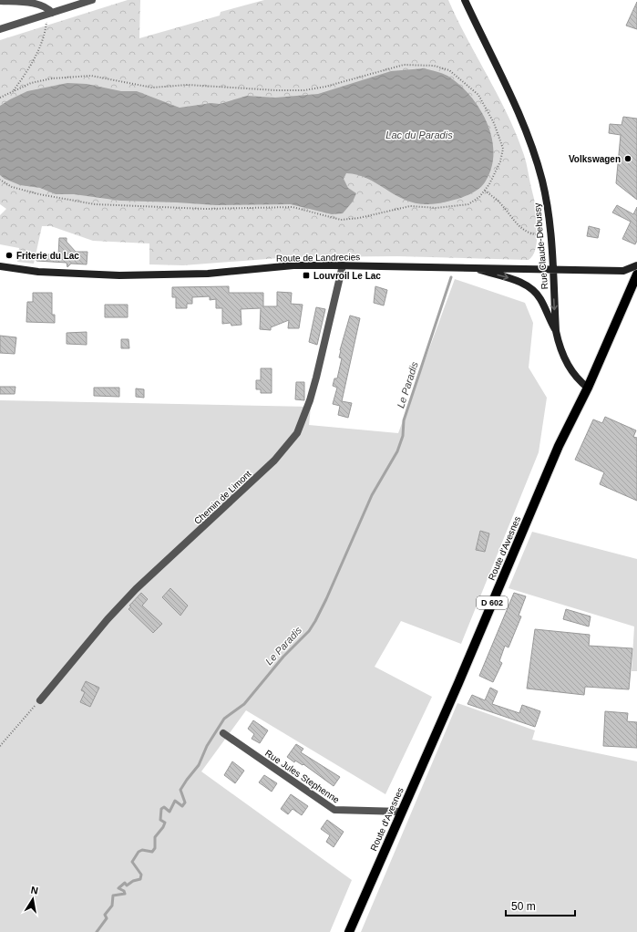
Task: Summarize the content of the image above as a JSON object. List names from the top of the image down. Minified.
{"streets":{"main road":["Rue Claude-Debussy","Route de Landrecies","Route d'Avesnes","D 602"],"street":["Chemin de Limont","Rue Jules Stephenne"]},"crossings":[["Rue Claude-Debussy","Route de Landrecies"],["Rue Claude-Debussy","Route d'Avesnes"],["Route de Landrecies","Chemin de Limont"],["Route d'Avesnes","Rue Jules Stephenne"]],"water":["Lac du Paradis","Le Paradis"],"places":{"other":["Volkswagen","Friterie du Lac"],"transit":["Louvroil Le Lac"]},"scale_bar":"50 m","north":"top"}
